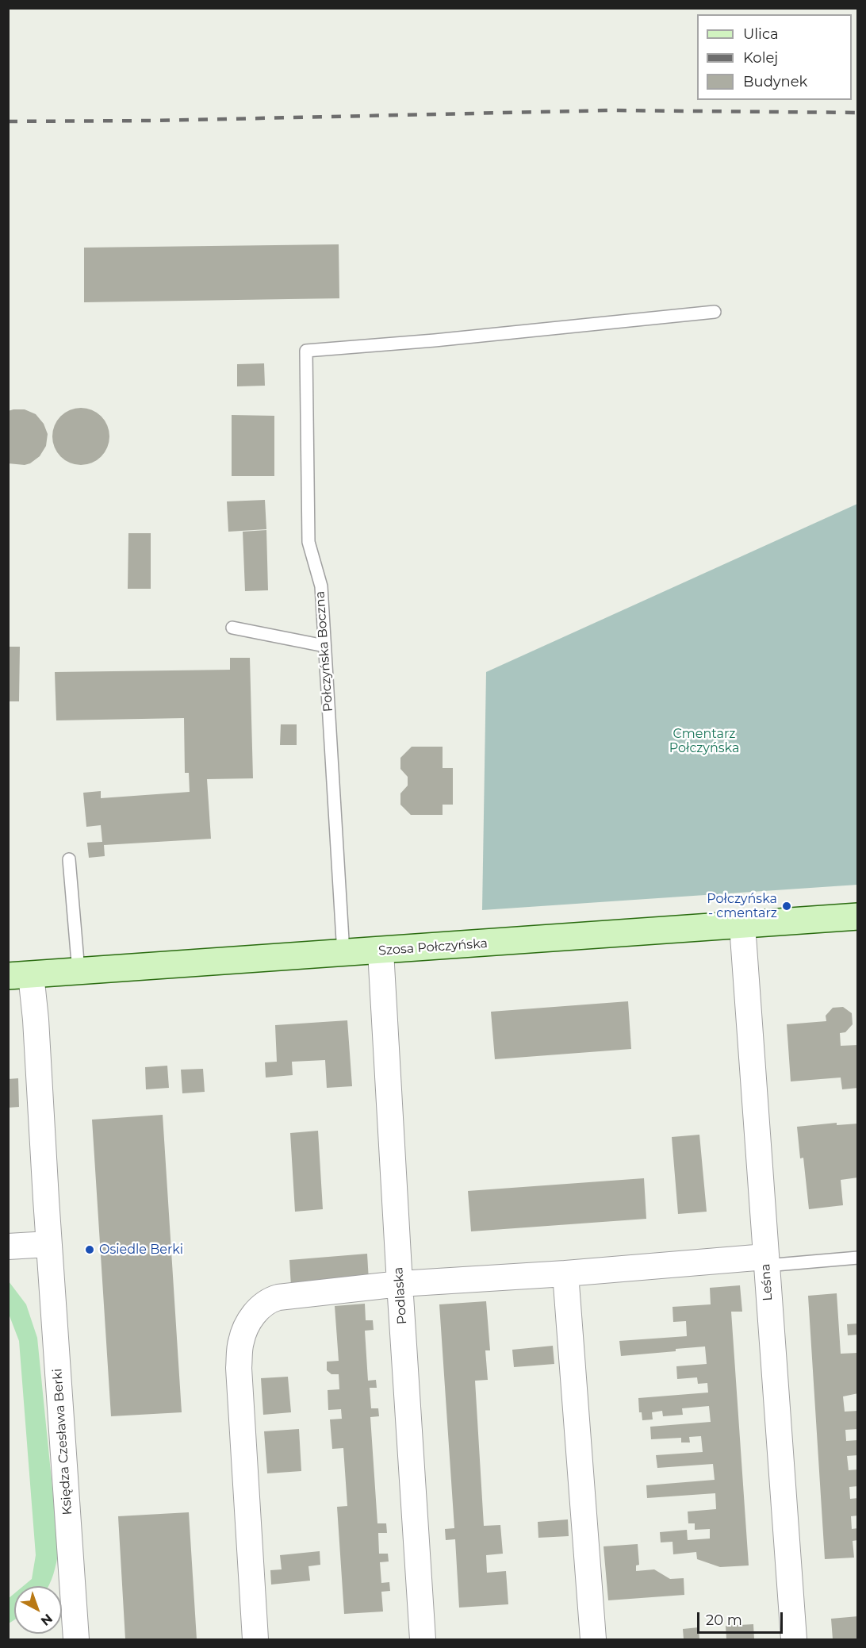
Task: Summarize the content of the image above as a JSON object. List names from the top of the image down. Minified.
{"streets":{"main road":["Szosa Połczyńska"],"street":["Leśna","Podlaska","Księdza Czesława Berki"],"lane":["Połczyńska Boczna"]},"crossings":[["Połczyńska Boczna","Szosa Połczyńska"],["Szosa Połczyńska","Leśna"],["Szosa Połczyńska","Podlaska"],["Szosa Połczyńska","Księdza Czesława Berki"]],"parks":["Cmentarz Połczyńska"],"places":["Połczyńska - cmentarz","Osiedle Berki"],"legend":["Ulica","Kolej","Budynek"],"scale_bar":"20 m","north":"bottom right"}
